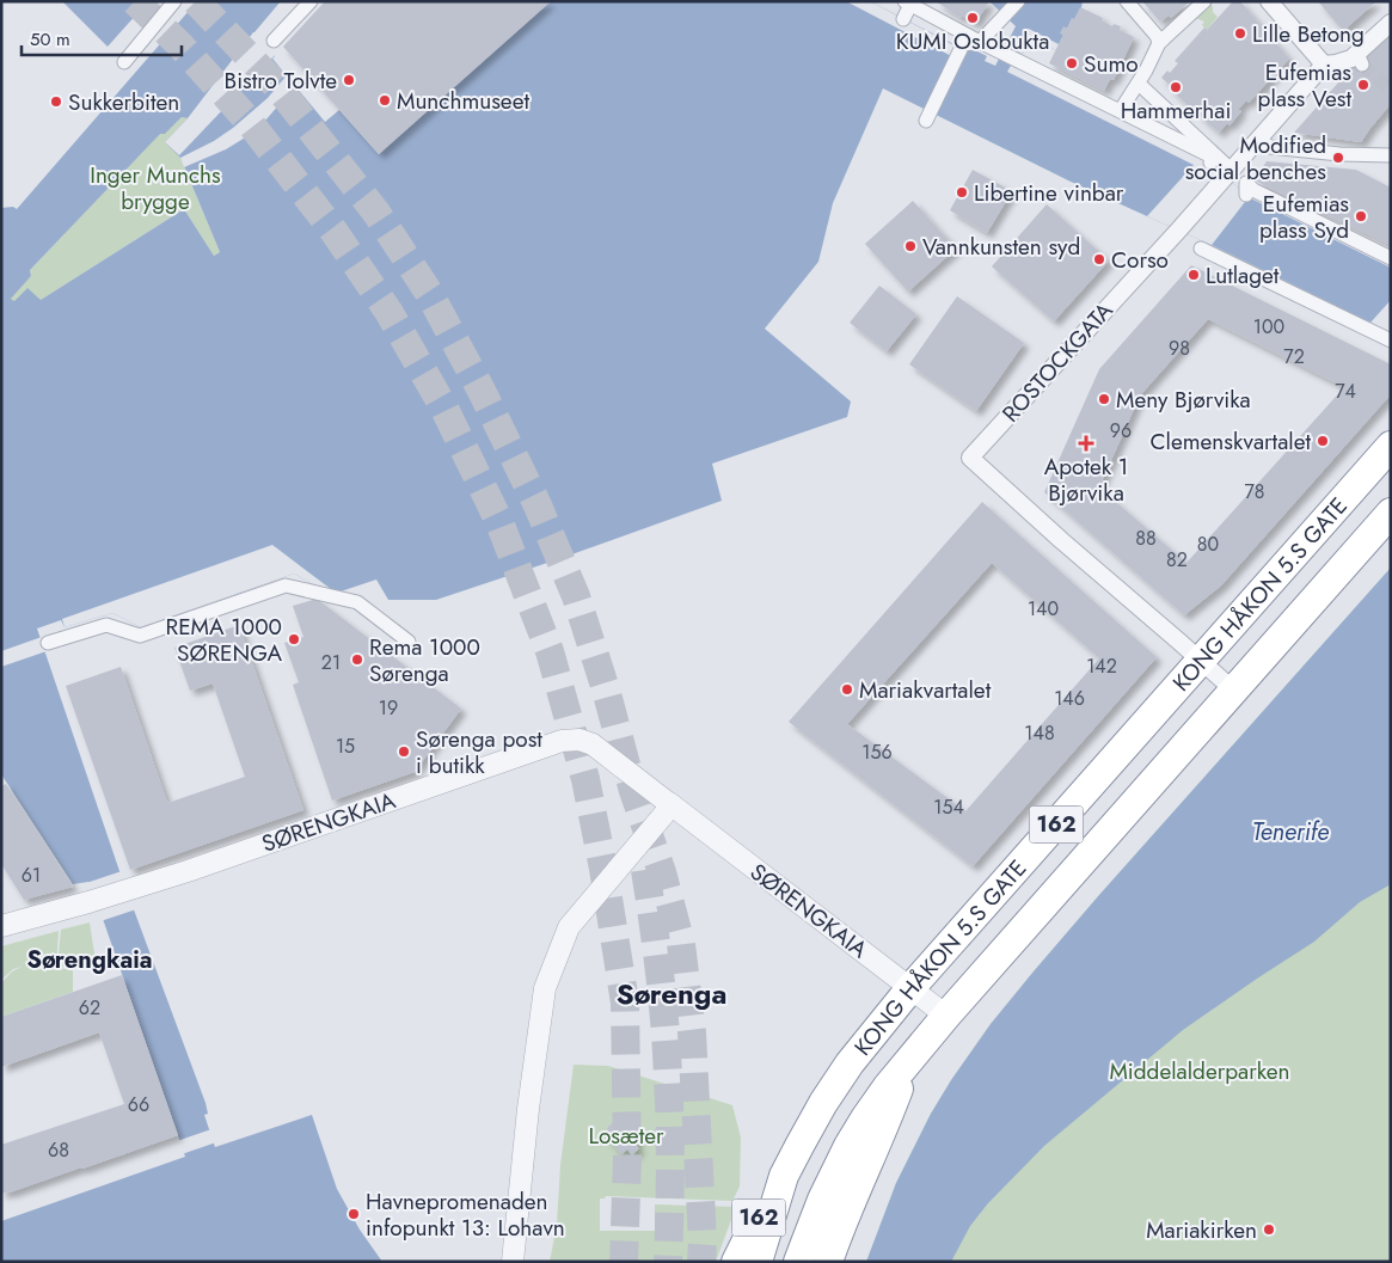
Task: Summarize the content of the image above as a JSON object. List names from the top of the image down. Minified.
{"streets":{"highway":["KONG HÅKON 5.S GATE","162"],"street":["ROSTOCKGATA","SØRENGKAIA"]},"crossings":[["ROSTOCKGATA","KONG HÅKON 5.S GATE"],["KONG HÅKON 5.S GATE","SØRENGKAIA"],["KONG HÅKON 5.S GATE","162"]],"districts":["Sørengkaia","Sørenga"],"water":["Tenerife"],"parks":["Inger Munchs brygge","Middelalderparken","Losæter"],"places":{"other":["KUMI Oslobukta","Lille Betong","Sumo","Bistro Tolvte","Eufemias plass Vest","Hammerhai","Munchmuseet","Sukkerbiten","Modified social benches","Libertine vinbar","Eufemias plass Syd","Vannkunsten syd","Corso","Lutlaget","Meny Bjørvika","Clemenskvartalet","REMA 1000 SØRENGA","Rema 1000 Sørenga","Mariakvartalet","Sørenga post i butikk","Havnepromenaden infopunkt 13: Lohavn","Mariakirken"],"health":["Apotek 1 Bjørvika"]},"house_numbers":["100","98","72","74","96","78","88","80","82","140","21","142","146","19","148","15","156","154","61","62","66","68"],"scale_bar":"50 m"}
